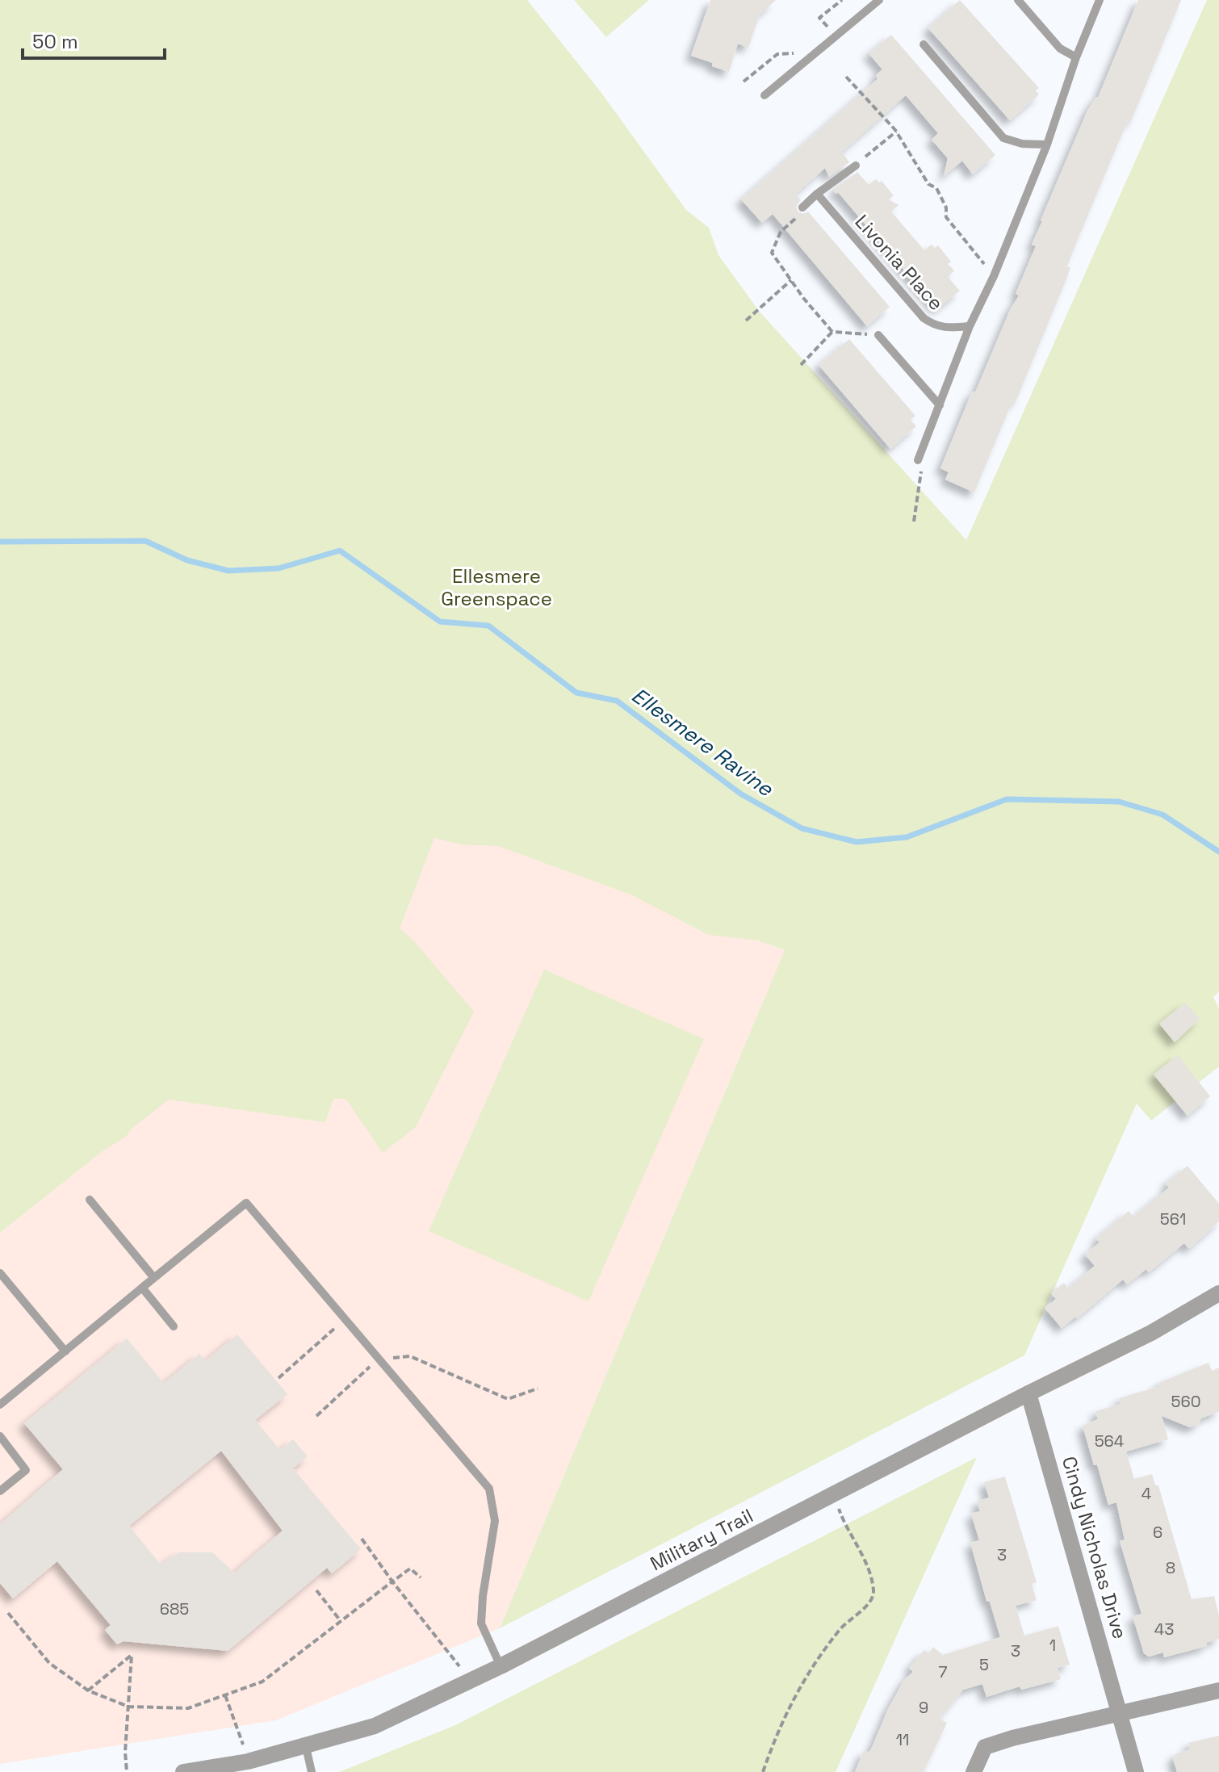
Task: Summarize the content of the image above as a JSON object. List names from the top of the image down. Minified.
{"streets":{"street":["Military Trail","Cindy Nicholas Drive"],"lane":["Livonia Place"]},"crossings":[["Military Trail","Cindy Nicholas Drive"]],"water":["Ellesmere Ravine"],"parks":["Ellesmere Greenspace"],"house_numbers":["561","560","564","4","6","3","8","685","43","1","3","5","7","9","11"],"scale_bar":"50 m"}
